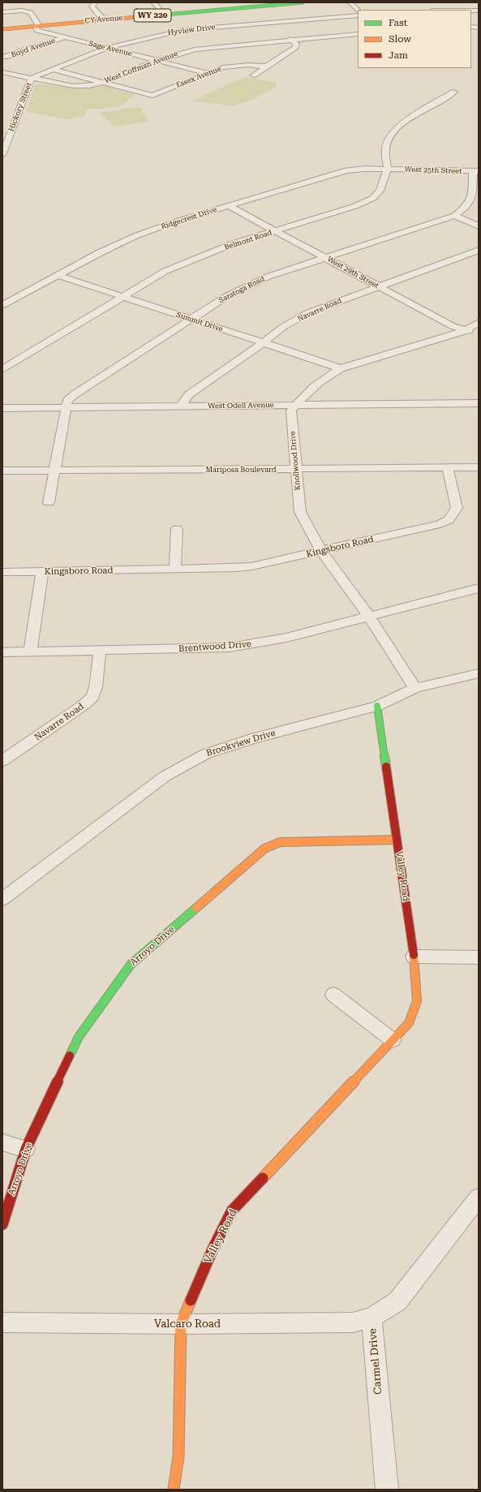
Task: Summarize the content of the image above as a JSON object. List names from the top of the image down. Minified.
{"streets":{"street":["WY 220","CY Avenue","Hyview Drive","Boyd Avenue","Sage Avenue","West Coffman Avenue","Essex Avenue","Hickory Street","West 25th Street","Ridgecrest Drive","Belmont Road","West 29th Street","Saratoga Road","Navarre Road","Summit Drive","West Odell Avenue","Knollwood Drive","Mariposa Boulevard","Kingsboro Road","Brentwood Drive","Brookview Drive","Valley Road","Arroyo Drive","Valcaro Road","Carmel Drive"]},"crossings":[["CY Avenue","Sage Avenue"],["Hyview Drive","Sage Avenue"],["Hyview Drive","West Coffman Avenue"],["Hyview Drive","Hickory Street"],["Boyd Avenue","Sage Avenue"],["Sage Avenue","West Coffman Avenue"],["Sage Avenue","Essex Avenue"],["West Coffman Avenue","Essex Avenue"],["West Coffman Avenue","Hickory Street"],["West 25th Street","Ridgecrest Drive"],["West 25th Street","Belmont Road"],["West 25th Street","Saratoga Road"],["Ridgecrest Drive","Belmont Road"],["Ridgecrest Drive","West 29th Street"],["Ridgecrest Drive","Summit Drive"],["Belmont Road","West 29th Street"],["Belmont Road","Summit Drive"],["West 29th Street","Saratoga Road"],["West 29th Street","Navarre Road"],["Saratoga Road","Summit Drive"],["Saratoga Road","West Odell Avenue"],["Saratoga Road","Mariposa Boulevard"],["Navarre Road","Summit Drive"],["Navarre Road","West Odell Avenue"],["Navarre Road","Brentwood Drive"],["West Odell Avenue","Knollwood Drive"],["Knollwood Drive","Mariposa Boulevard"],["Knollwood Drive","Kingsboro Road"],["Knollwood Drive","Brentwood Drive"],["Knollwood Drive","Brookview Drive"],["Mariposa Boulevard","Kingsboro Road"],["Brookview Drive","Valley Road"],["Valley Road","Arroyo Drive"],["Valley Road","Valcaro Road"],["Valcaro Road","Carmel Drive"]],"legend":["Fast","Slow","Jam"]}
